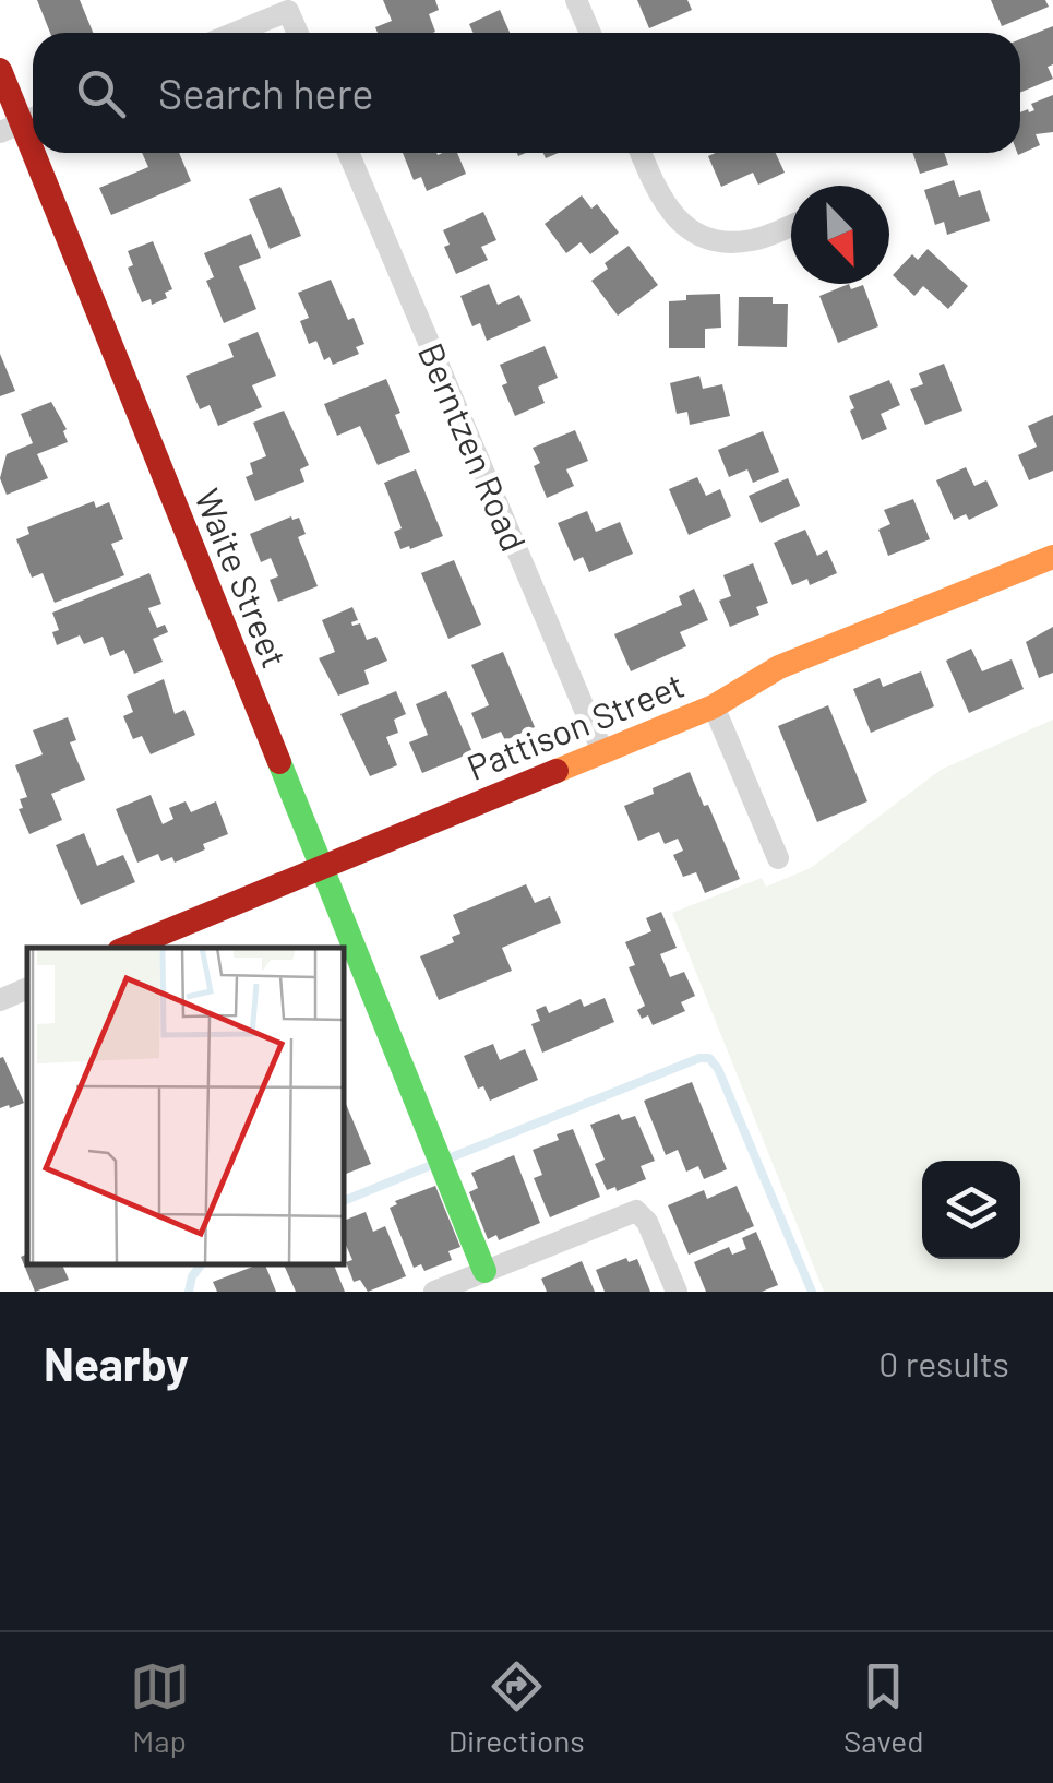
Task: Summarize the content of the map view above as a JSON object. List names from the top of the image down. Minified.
{"streets":{"street":["Berntzen Road","Waite Street","Pattison Street"]},"crossings":[["Berntzen Road","Pattison Street"],["Waite Street","Pattison Street"]],"north":"bottom right","page":{"search":"Search here","heading":["Nearby","0 results"],"nav":["Map","Directions","Saved"]}}
